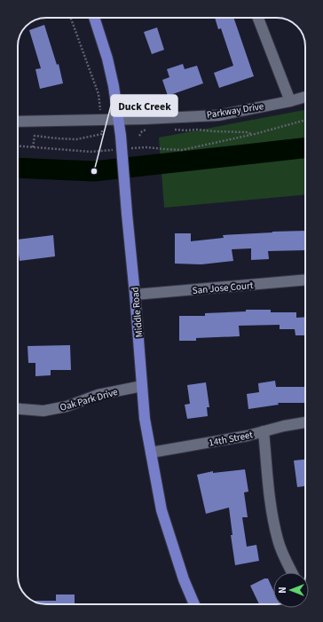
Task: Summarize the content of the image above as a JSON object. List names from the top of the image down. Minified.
{"streets":{"main road":["Middle Road"],"street":["Parkway Drive","San Jose Court","Oak Park Drive","14th Street"]},"crossings":[["Parkway Drive","Middle Road"],["San Jose Court","Middle Road"],["Middle Road","Oak Park Drive"],["Middle Road","14th Street"]],"places":["Duck Creek"],"north":"left"}
